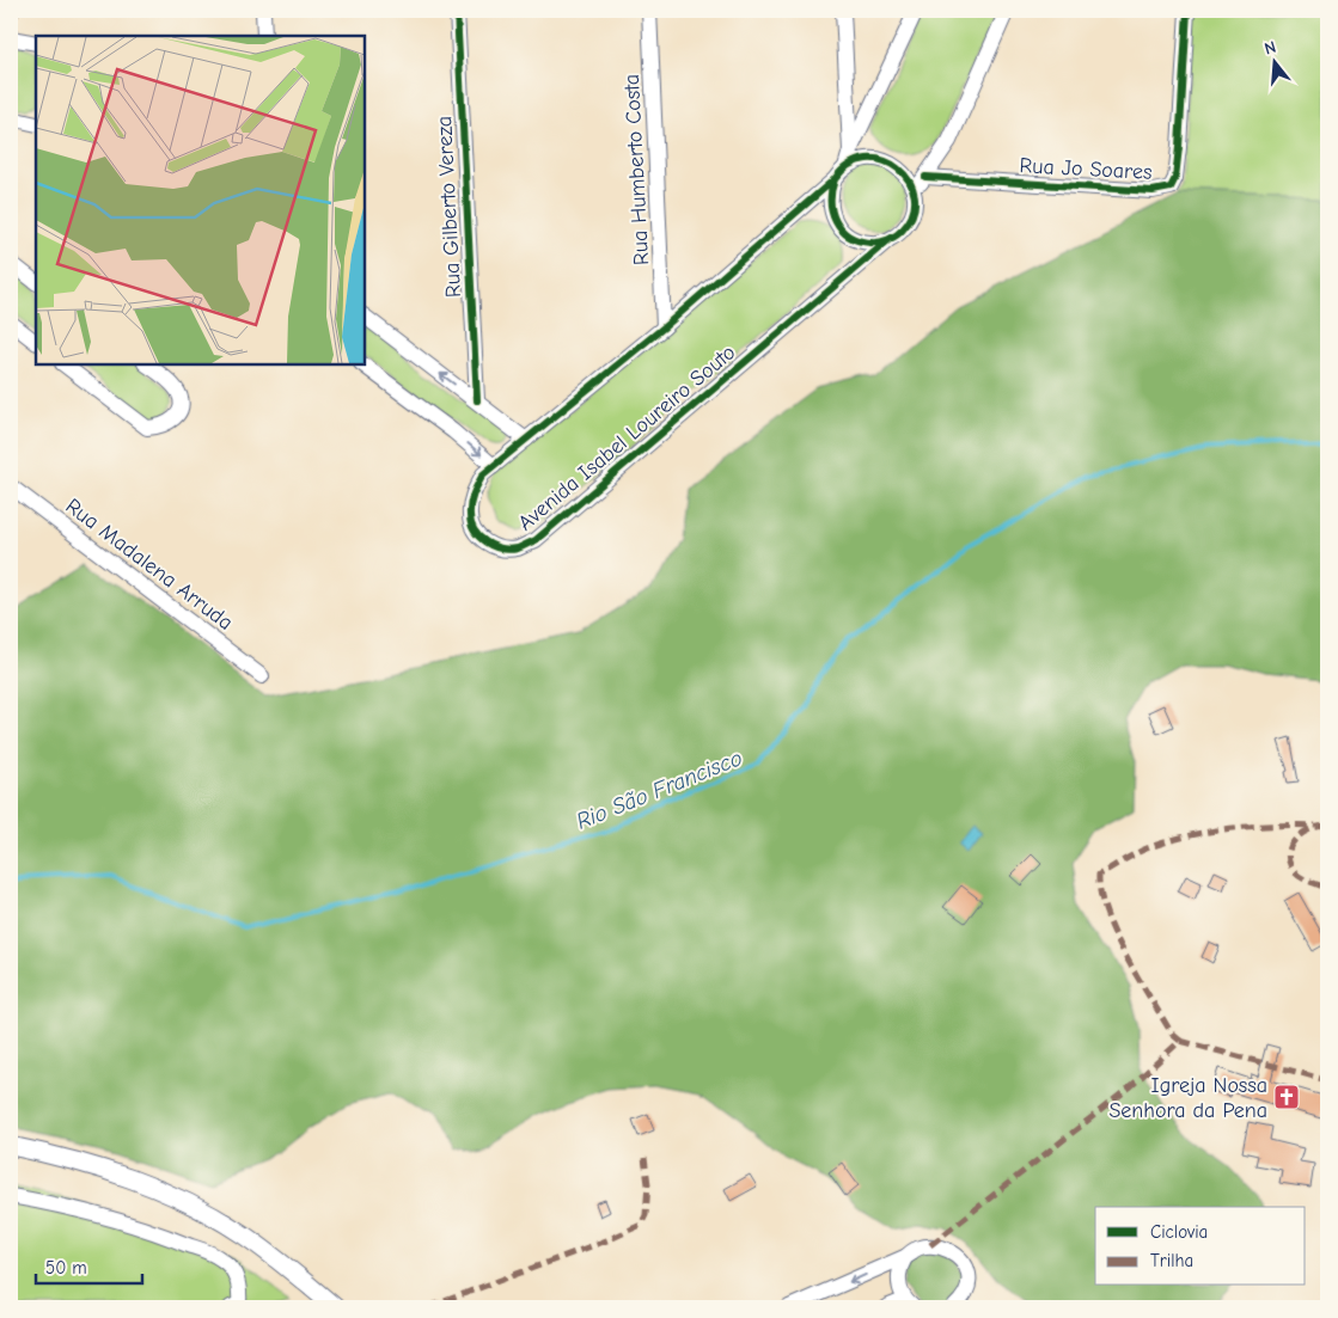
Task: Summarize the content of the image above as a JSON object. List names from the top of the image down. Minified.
{"streets":{"street":["Rua Jo Soares","Rua Humberto Costa","Rua Gilberto Vereza","Avenida Isabel Loureiro Souto","Rua Madalena Arruda"]},"crossings":[["Rua Humberto Costa","Avenida Isabel Loureiro Souto"]],"water":["Rio São Francisco"],"places":{"church":["Igreja Nossa Senhora da Pena"]},"legend":["Ciclovia","Trilha"],"scale_bar":"50 m","north":"top"}
